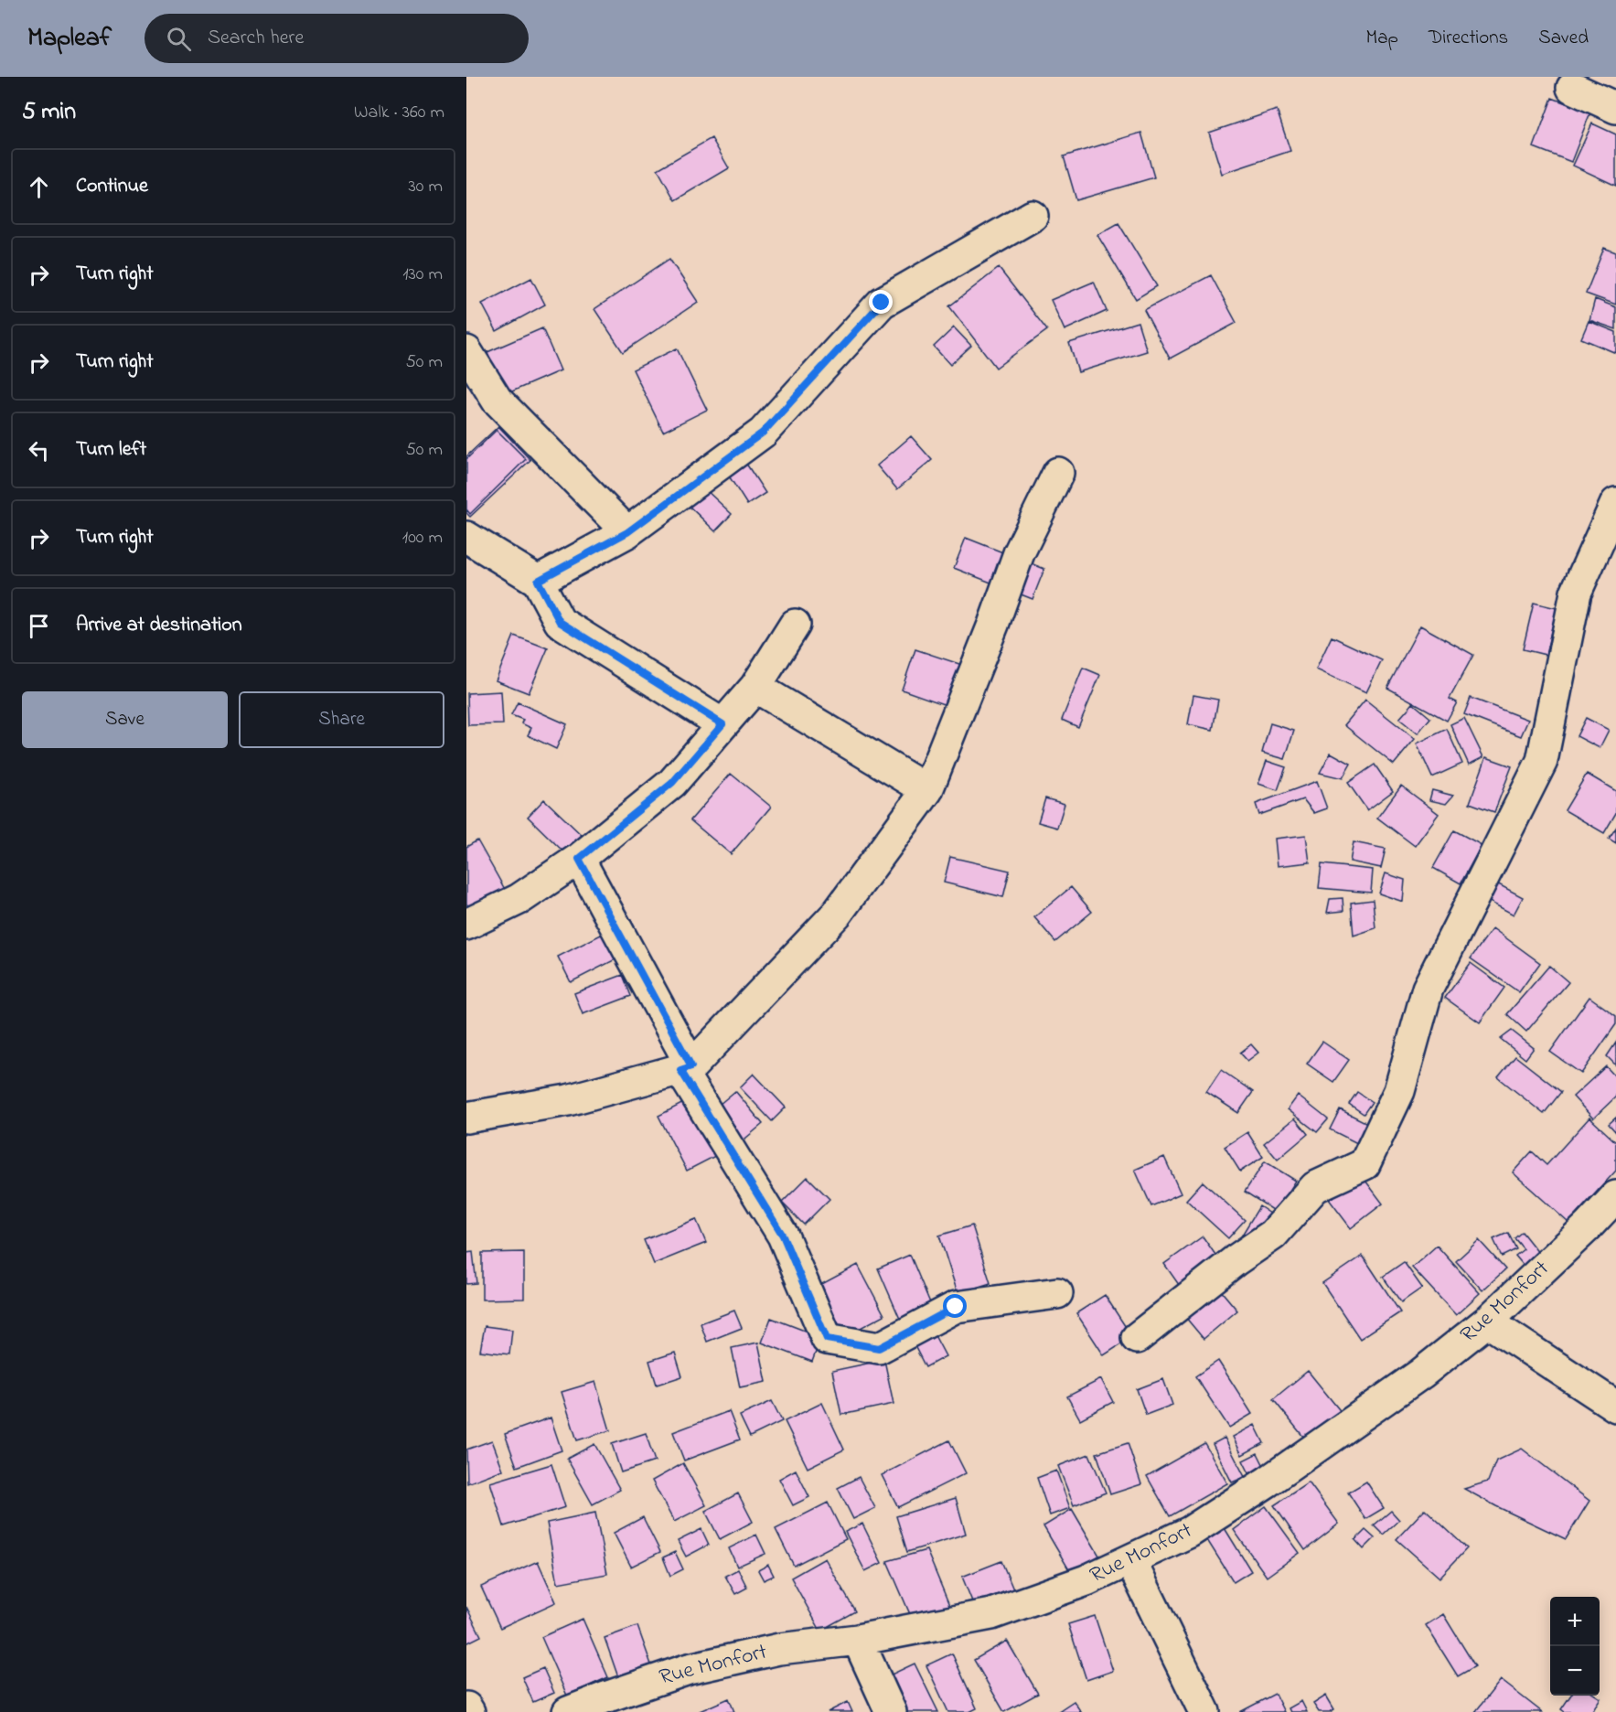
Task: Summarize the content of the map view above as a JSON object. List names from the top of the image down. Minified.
{"streets":{"street":["Rue Monfort"]},"page":{"header":"Mapleaf","search":"Search here","nav":["Map","Directions","Saved"],"heading":["5 min","Walk · 360 m"],"list":[["Continue","30 m"],["Turn right","130 m"],["Turn right","50 m"],["Turn left","50 m"],["Turn right","100 m"],"Arrive at destination"],"buttons":["Save","Share"],"map_buttons":["+","−"]}}
